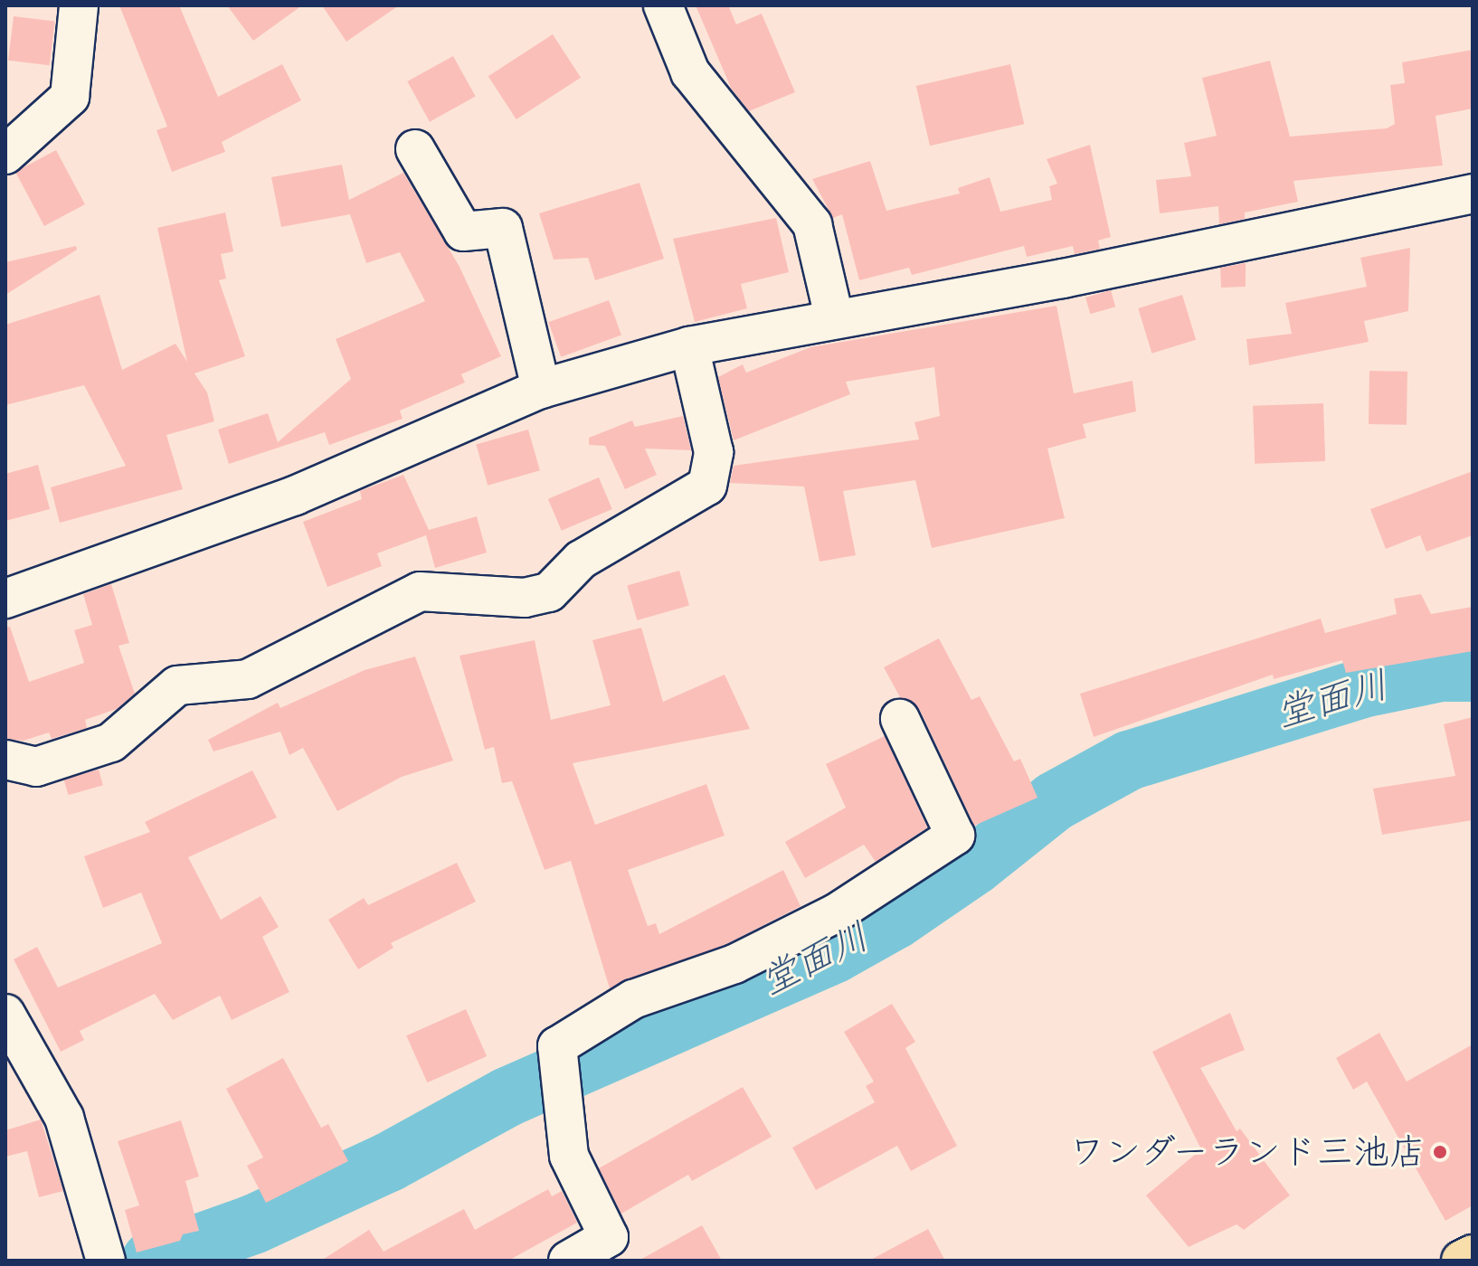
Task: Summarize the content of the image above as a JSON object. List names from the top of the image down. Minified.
{"water":["堂面川"],"places":["ワンダーランド三池店"]}
